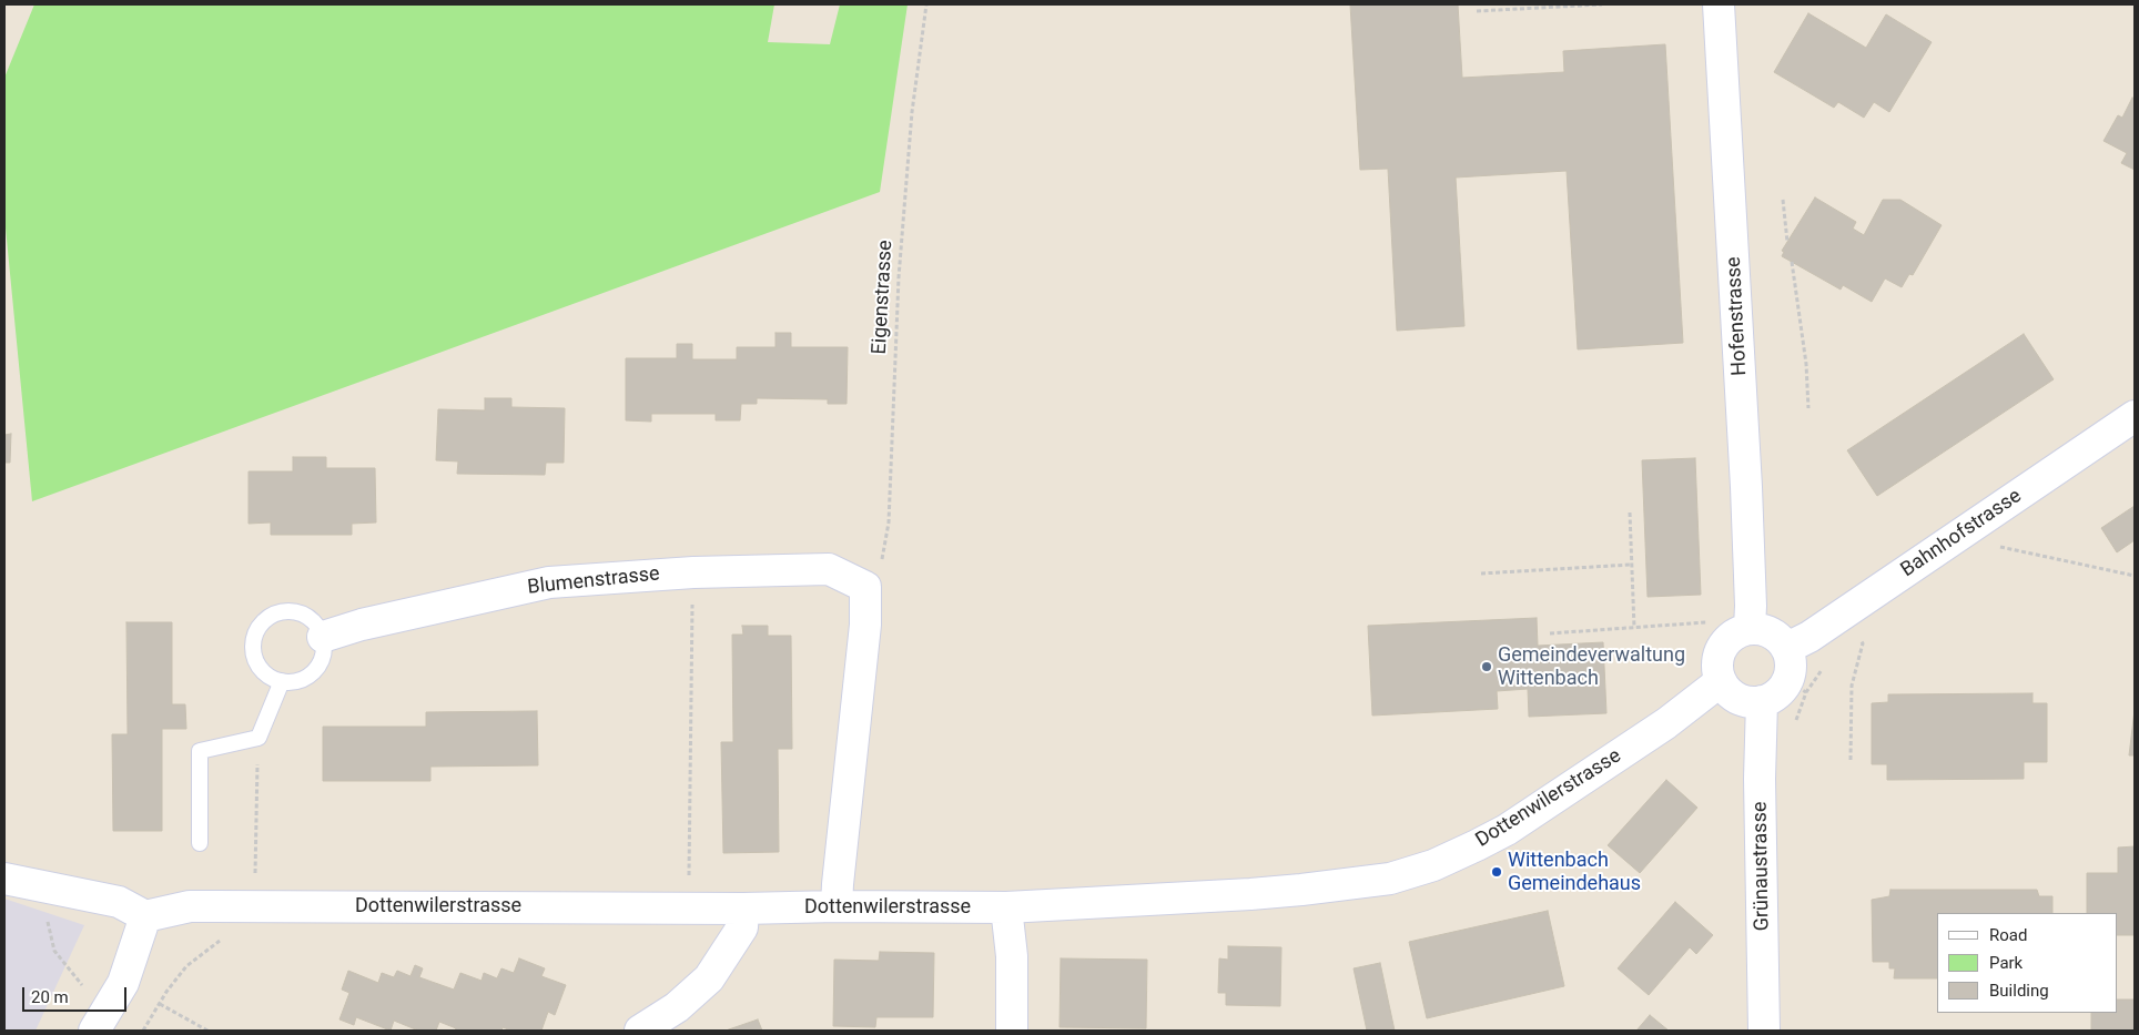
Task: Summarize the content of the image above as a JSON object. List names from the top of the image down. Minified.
{"streets":{"street":["Hofenstrasse","Bahnhofstrasse","Blumenstrasse","Dottenwilerstrasse","Grünaustrasse"],"path":["Eigenstrasse"]},"crossings":[["Eigenstrasse","Blumenstrasse"],["Hofenstrasse","Bahnhofstrasse"],["Hofenstrasse","Dottenwilerstrasse"],["Hofenstrasse","Grünaustrasse"],["Bahnhofstrasse","Dottenwilerstrasse"],["Bahnhofstrasse","Grünaustrasse"],["Dottenwilerstrasse","Grünaustrasse"]],"places":["Gemeindeverwaltung Wittenbach","Wittenbach Gemeindehaus"],"legend":["Road","Park","Building"],"scale_bar":"20 m"}
